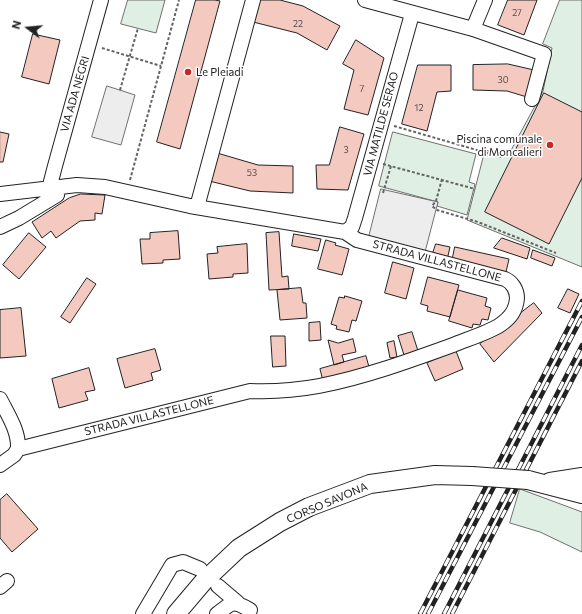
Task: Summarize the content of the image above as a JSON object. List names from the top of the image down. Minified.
{"streets":{"main road":["CORSO SAVONA"],"street":["VIA ADA NEGRI","VIA MATILDE SERAO","STRADA VILLASTELLONE"]},"crossings":[["VIA ADA NEGRI","STRADA VILLASTELLONE"],["VIA MATILDE SERAO","STRADA VILLASTELLONE"]],"places":["Le Pleiadi","Piscina comunale di Moncalieri"],"house_numbers":["27","22","30","7","12","3","53"],"north":"left"}
